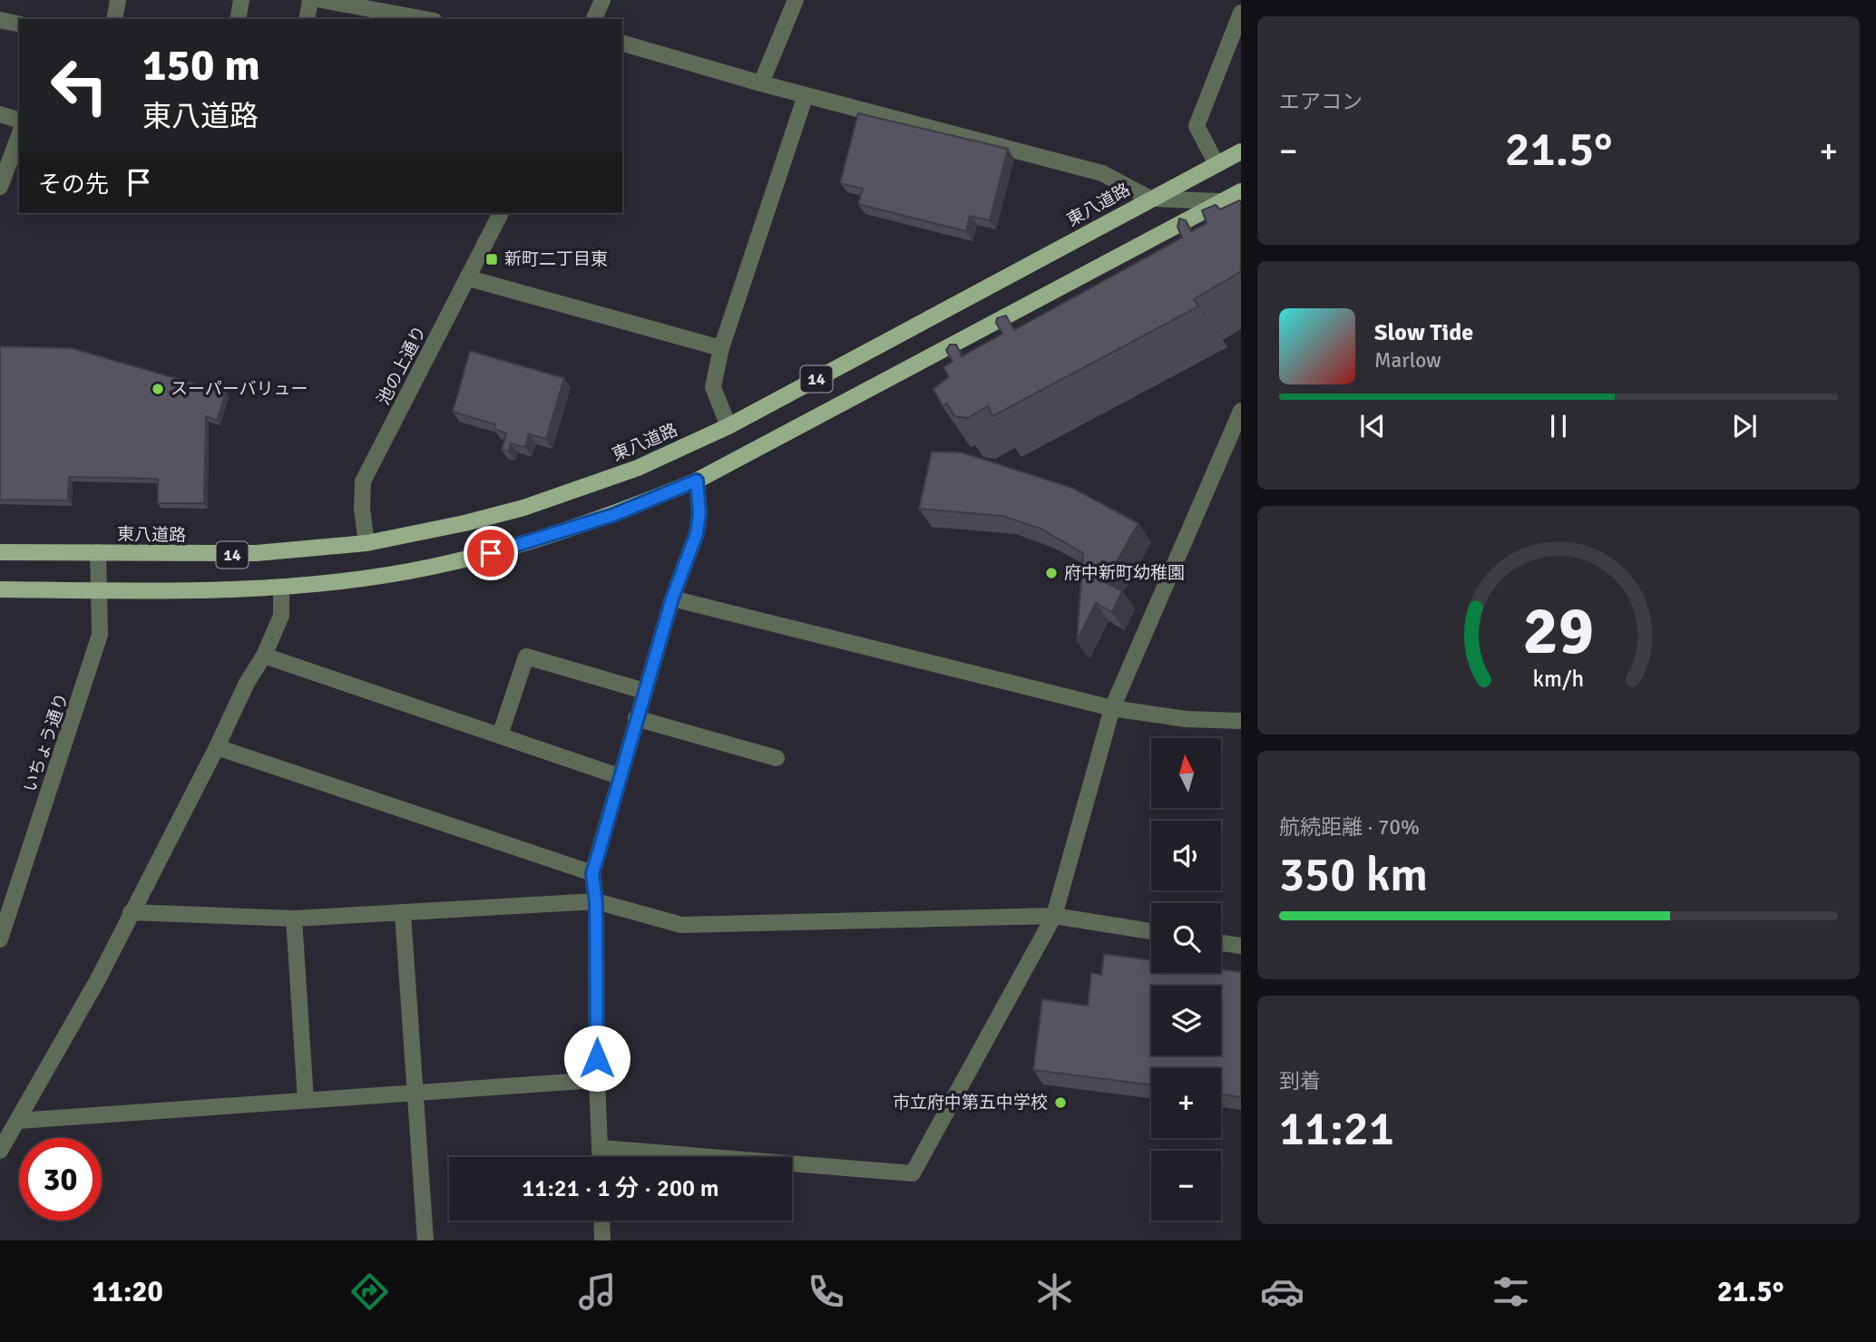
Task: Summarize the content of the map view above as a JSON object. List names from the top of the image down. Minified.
{"streets":{"main road":["東八道路","14"],"street":["池の上通り","いちょう通り"]},"crossings":[["東八道路","池の上通り"],["東八道路","いちょう通り"],["14","いちょう通り"]],"places":{"transit":["新町二丁目東"],"other":["スーパーバリュー","府中新町幼稚園","市立府中第五中学校"]},"north":"top","page":{"tile":["エアコン",["航続距離 · 70%","350 km"],["到着","11:21"]],"turn":["150 m","東八道路"],"heat":["−","21.5°","+"],"then":"その先","song":["Slow Tide","Marlow"],"map_buttons":["+","−"],"limit":"30","trip":"11:21 · 1 分 · 200 m","tabs":["11:20","21.5°"],"gauge":["29","km/h"]}}
